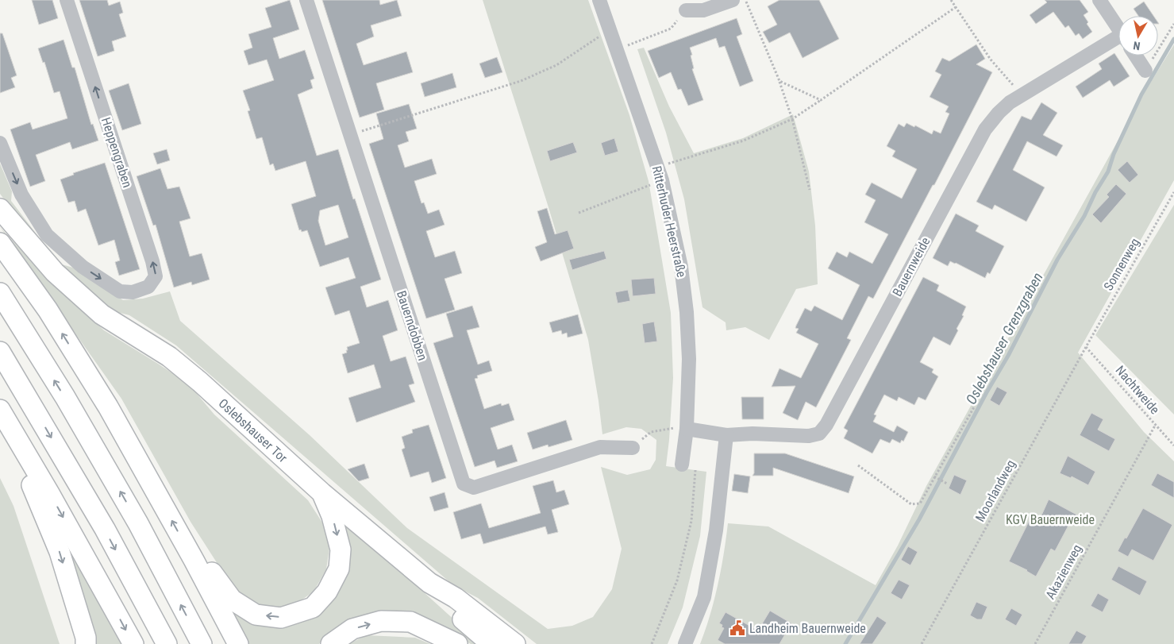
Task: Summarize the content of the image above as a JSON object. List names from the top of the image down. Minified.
{"streets":{"highway":["Oslebshauser Tor"],"street":["Heppengraben","Ritterhuder Heerstraße","Bauernweide","Bauerndobben"],"path":["Sonnenweg","Nachtweide","Moorlandweg","Akazienweg"]},"crossings":[["Ritterhuder Heerstraße","Bauernweide"],["Sonnenweg","Nachtweide"],["Sonnenweg","Moorlandweg"],["Nachtweide","Moorlandweg"],["Nachtweide","Akazienweg"]],"water":["Oslebshauser Grenzgraben"],"parks":["KGV Bauernweide"],"places":{"public building":["Landheim Bauernweide"]},"north":"bottom"}
